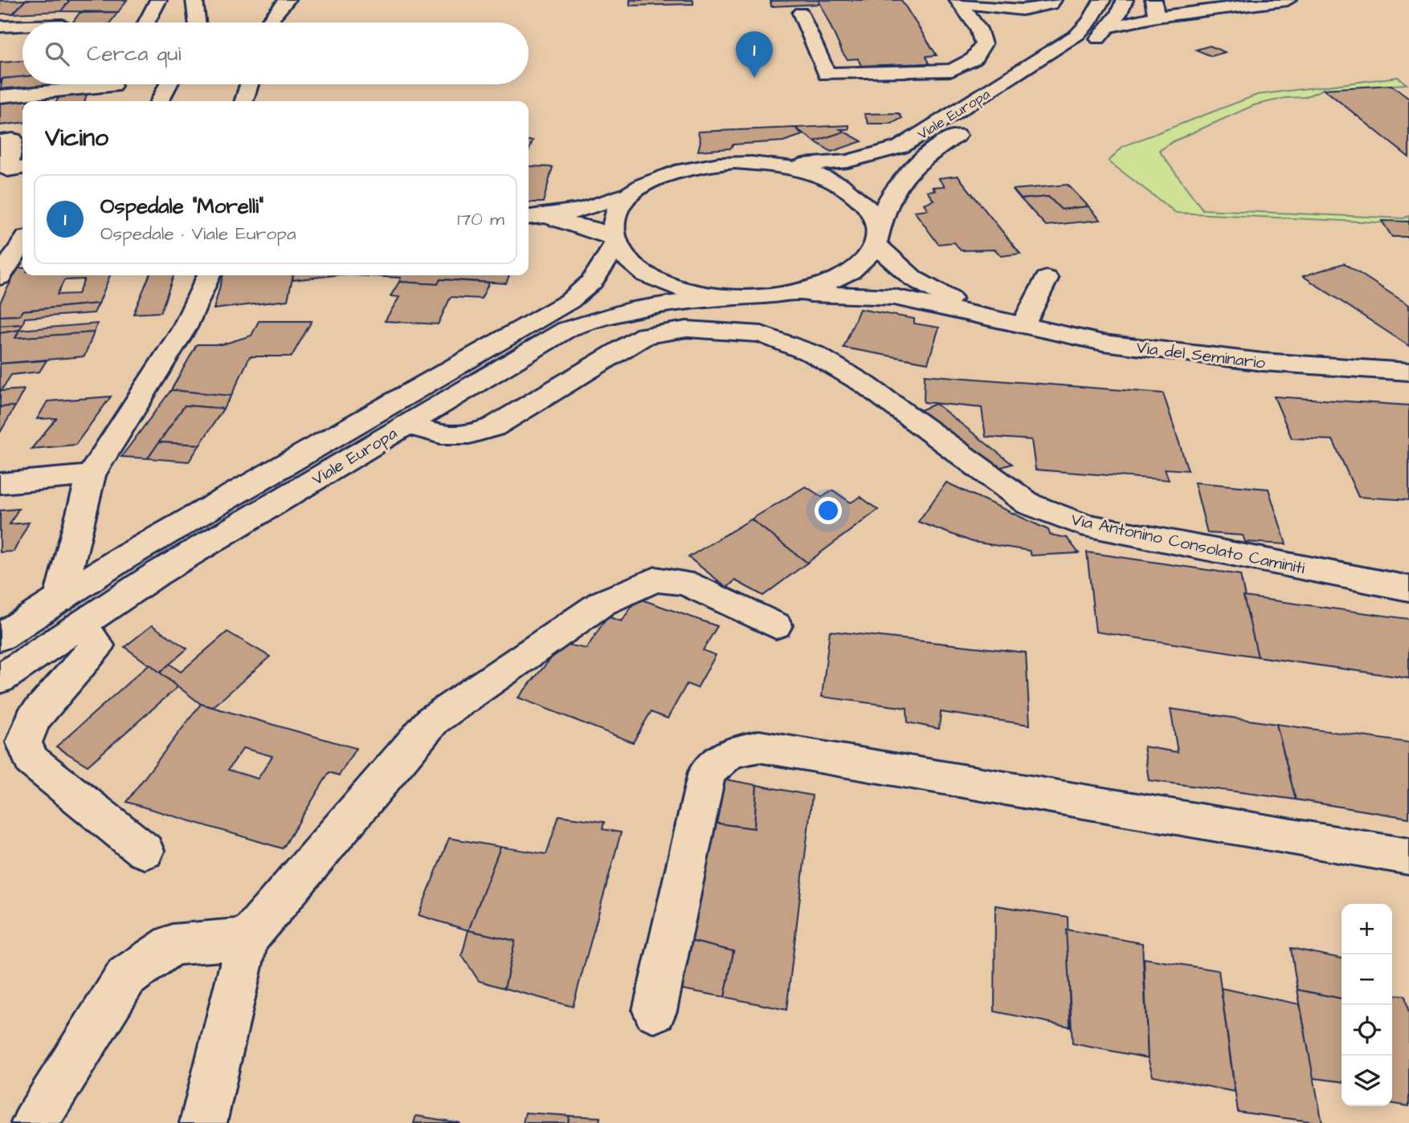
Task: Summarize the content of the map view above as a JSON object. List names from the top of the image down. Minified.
{"streets":{"main road":["Viale Europa","Via del Seminario","Via Antonino Consolato Caminiti"]},"crossings":[["Viale Europa","Via Antonino Consolato Caminiti"]],"page":{"search":"Cerca qui","pins":"1","heading":"Vicino","list":[{"mark":"1","name":"Ospedale \"Morelli\"","note":"Ospedale · Viale Europa","value":"170 m"}],"map_buttons":["+","−"]}}
